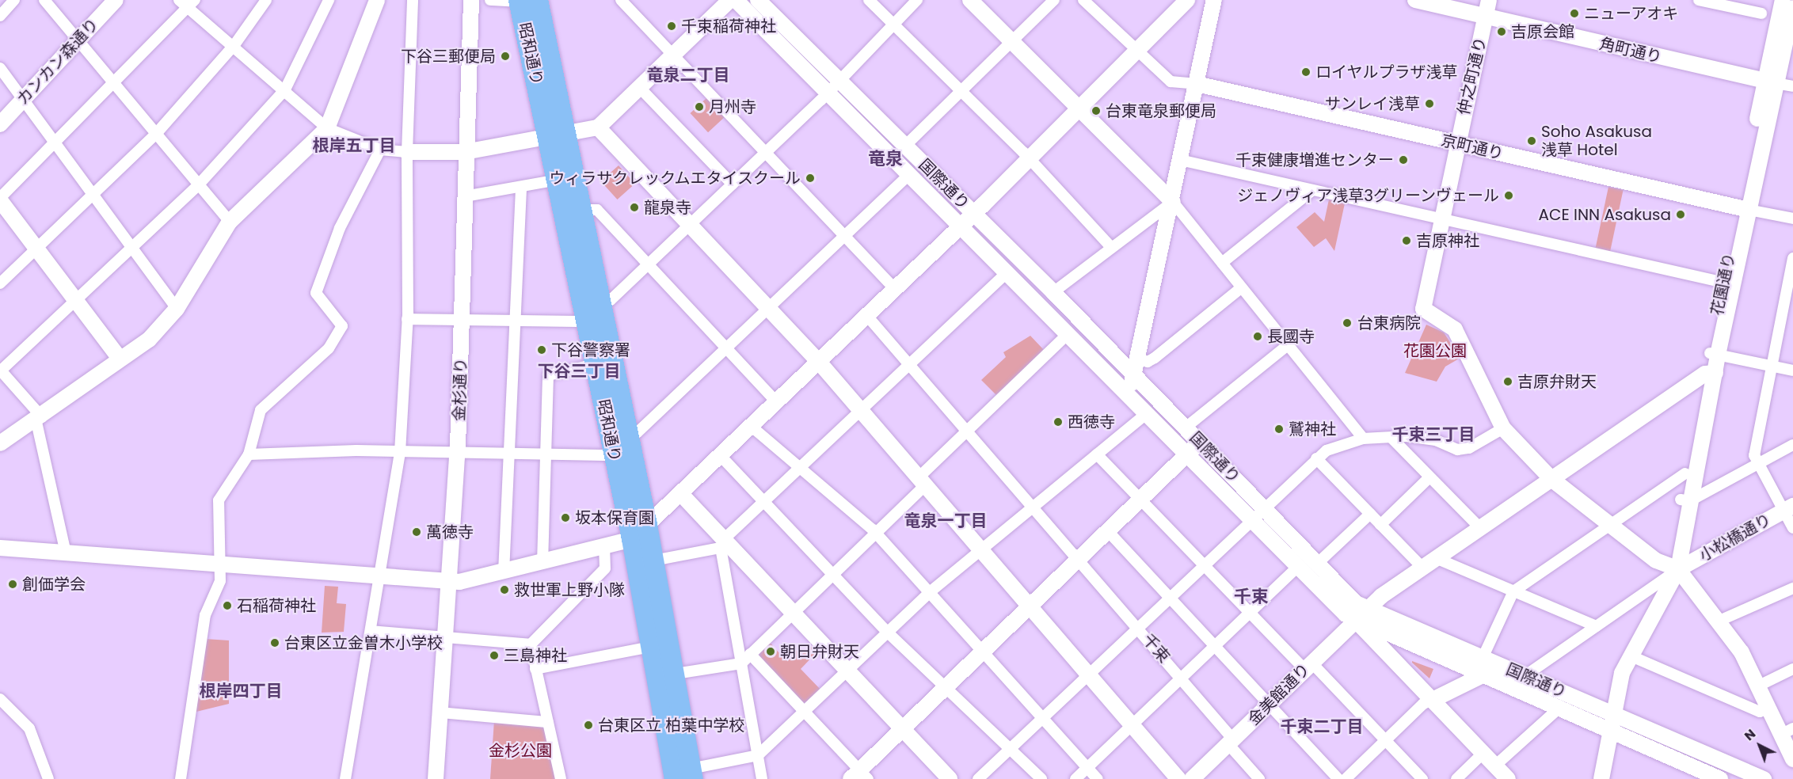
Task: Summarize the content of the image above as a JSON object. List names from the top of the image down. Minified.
{"streets":{"highway":["昭和通り"],"street":["角町通り","カンカン森通り","仲之町通り","京町通り","国際通り","花園通り","金杉通り","小松橋通り","千束","金美館通り"]},"crossings":[["角町通り","仲之町通り"],["角町通り","花園通り"],["仲之町通り","京町通り"],["京町通り","花園通り"],["国際通り","花園通り"],["国際通り","金美館通り"],["花園通り","小松橋通り"],["花園通り","金美館通り"],["千束","金美館通り"]],"districts":["竜泉二丁目","根岸五丁目","竜泉","下谷三丁目","千束三丁目","竜泉一丁目","千束","根岸四丁目","千束二丁目"],"parks":["花園公園","金杉公園"],"places":["ニューアオキ","千束稲荷神社","吉原会館","下谷三郵便局","ロイヤルプラザ浅草","サンレイ浅草","月州寺","台東竜泉郵便局","Soho Asakusa 浅草 Hotel","千束健康増進センター","ウィラサクレックムエタイスクール","ジェノヴィア浅草3グリーンヴェール","龍泉寺","ACE INN Asakusa","吉原神社","台東病院","長國寺","下谷警察署","吉原弁財天","西徳寺","鷲神社","坂本保育園","萬徳寺","創価学会","救世軍上野小隊","石稲荷神社","台東区立金曽木小学校","朝日弁財天","三島神社","台東区立 柏葉中学校"],"north":"top left"}
